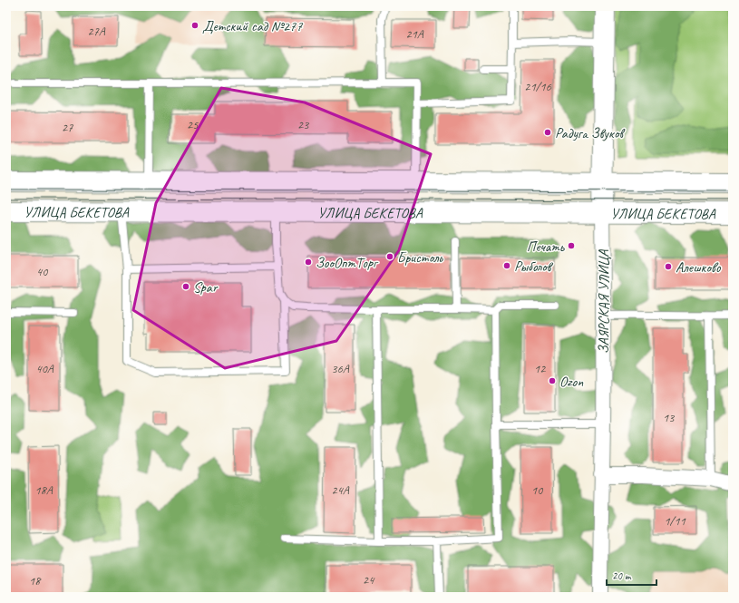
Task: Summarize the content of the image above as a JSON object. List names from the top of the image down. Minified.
{"streets":{"main road":["УЛИЦА БЕКЕТОВА","ЗАЯРСКАЯ УЛИЦА"]},"crossings":[["УЛИЦА БЕКЕТОВА","ЗАЯРСКАЯ УЛИЦА"]],"places":["Детский сад №277","Радуга Звуков","Печать","Бристоль","ЗооОптТорг","Рыболов","Алешково","Spar","Ozon"],"house_numbers":["27А","21А","21/16","25","23","27","40","40А","36А","12","13","18А","24А","10","1/11","24","18"],"scale_bar":"20 m"}
